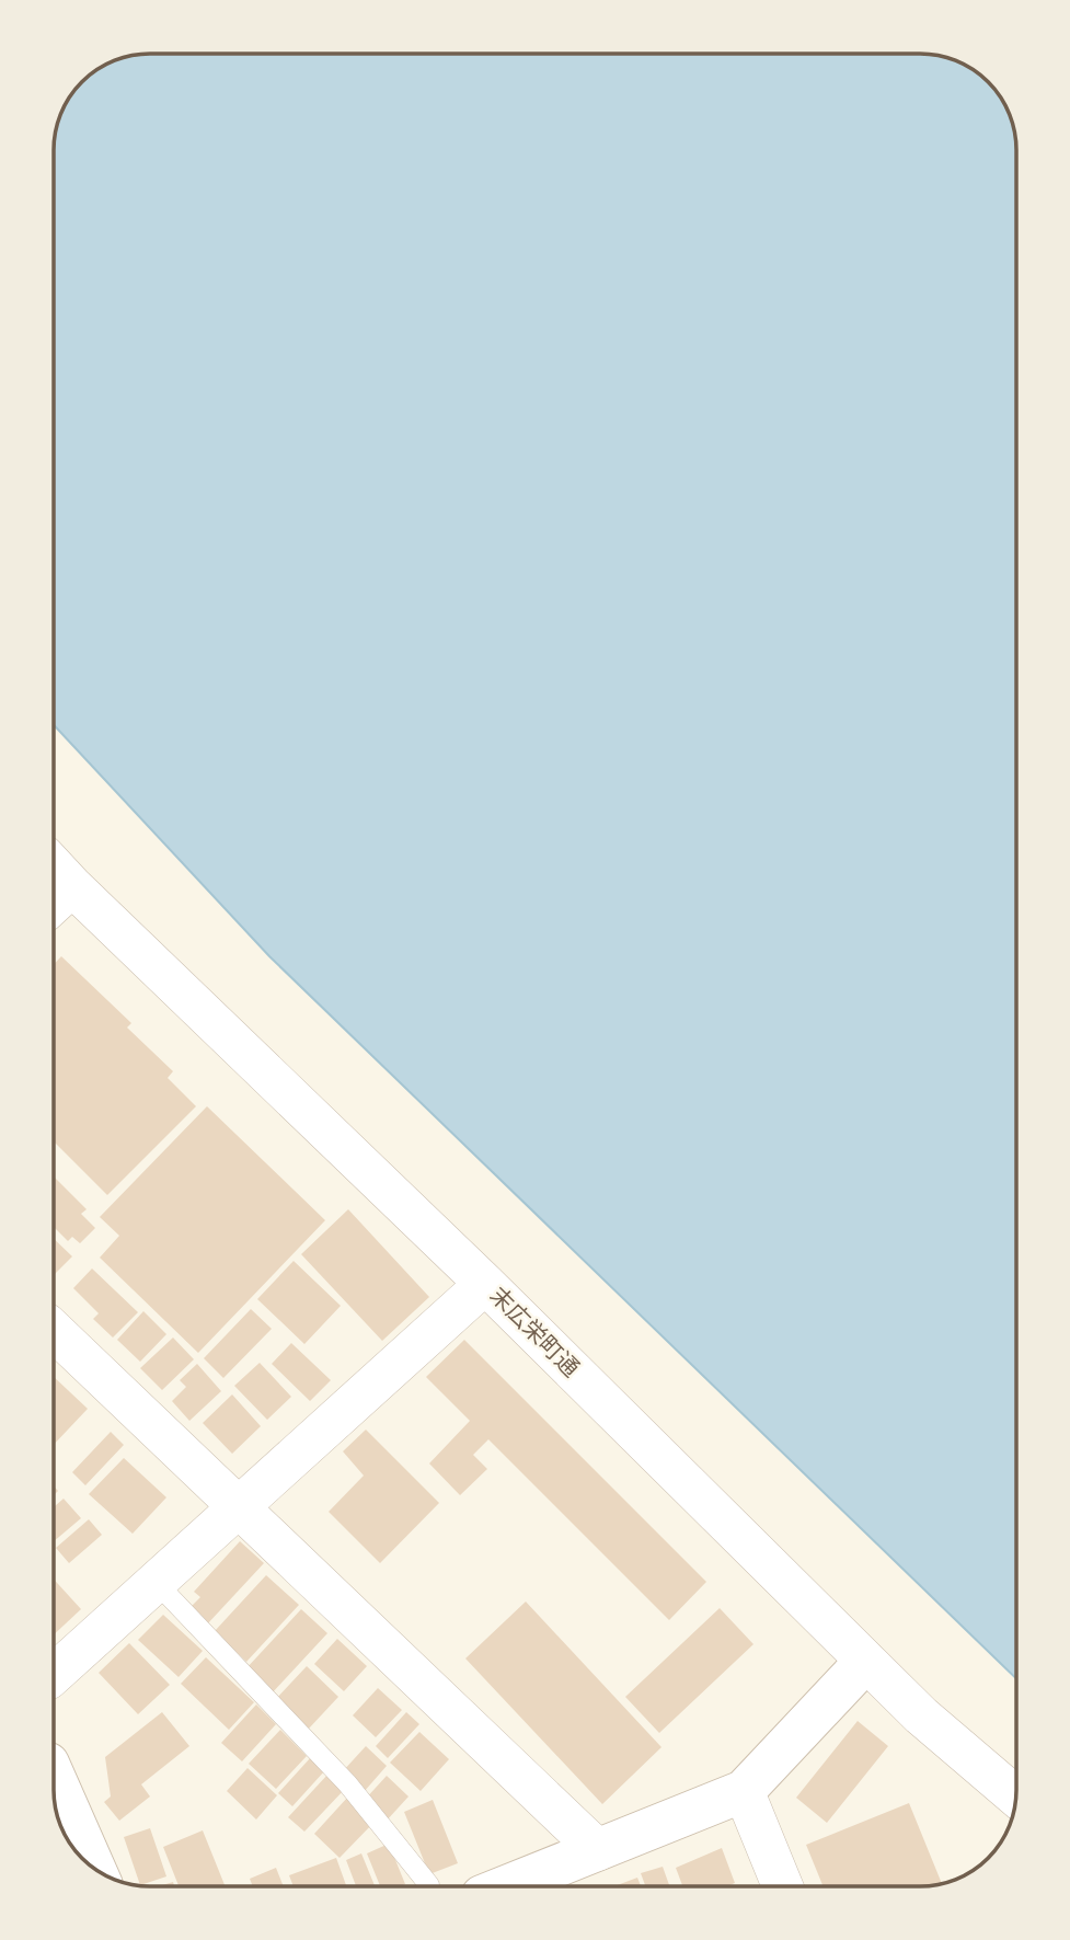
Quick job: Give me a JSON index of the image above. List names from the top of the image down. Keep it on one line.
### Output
{"streets":{"street":["末広栄町通"]}}
